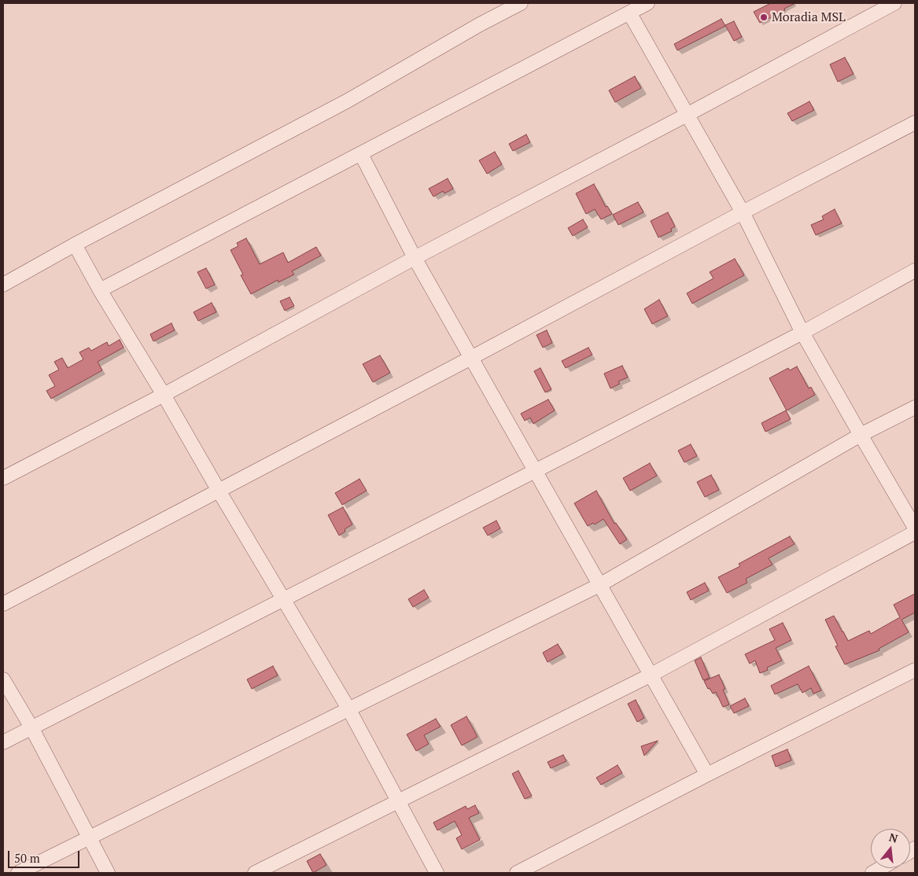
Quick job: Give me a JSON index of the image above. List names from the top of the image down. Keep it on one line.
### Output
{"places":["Moradia MSL"],"scale_bar":"50 m","north":"top"}
